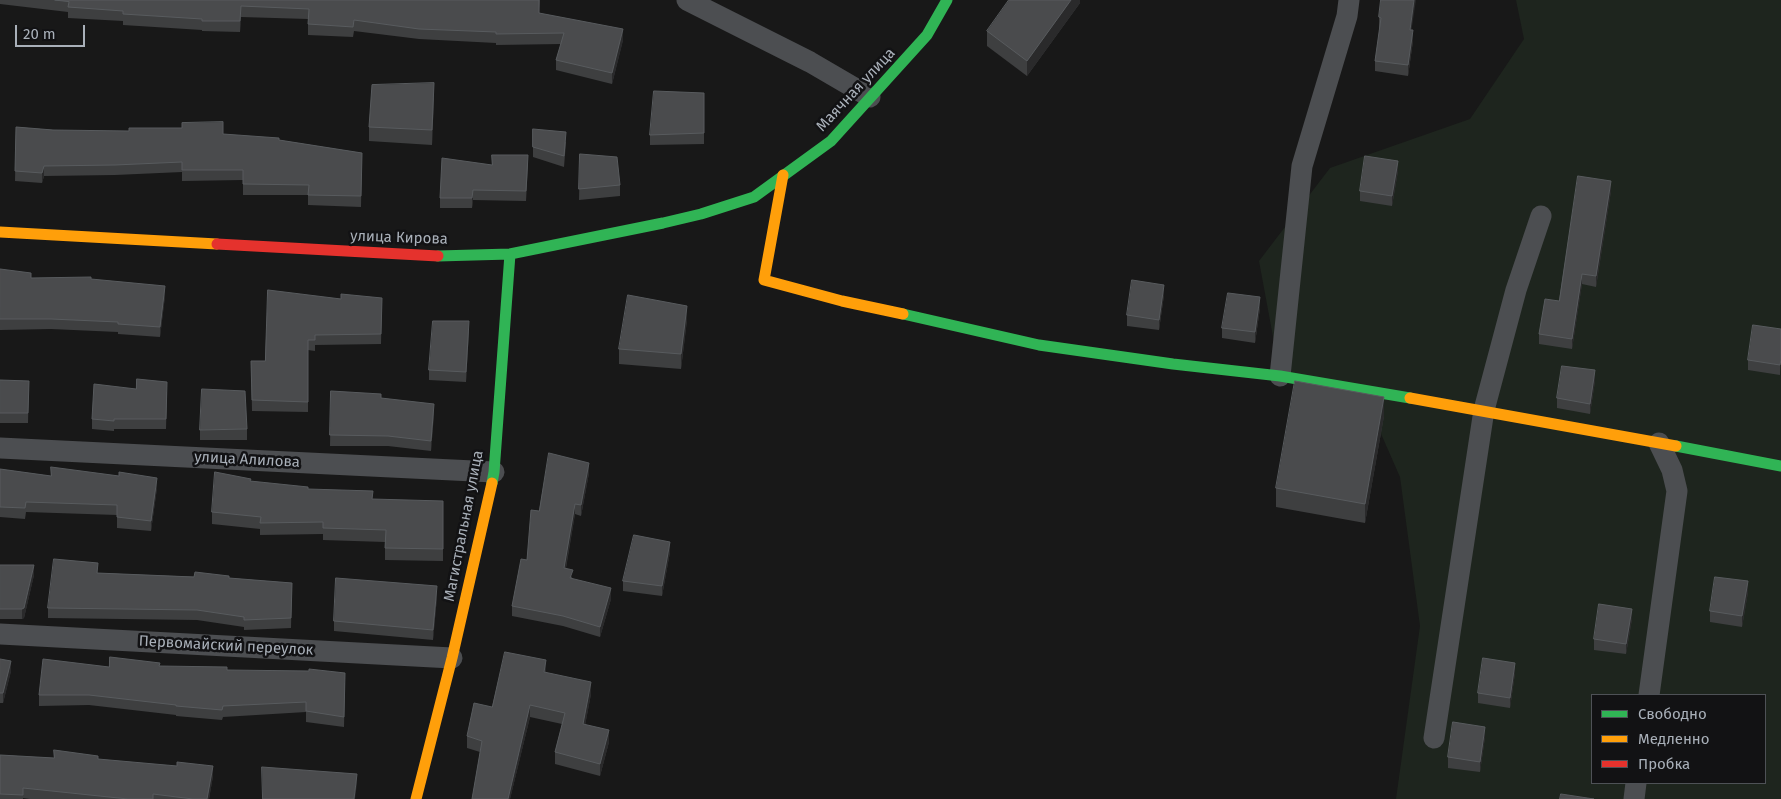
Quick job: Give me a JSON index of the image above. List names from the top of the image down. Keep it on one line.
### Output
{"streets":{"street":["Маячная улица","улица Кирова","улица Алилова","Магистральная улица","Первомайский переулок"]},"crossings":[["Маячная улица","улица Кирова"],["улица Кирова","Магистральная улица"],["улица Алилова","Магистральная улица"],["Магистральная улица","Первомайский переулок"]],"legend":["Свободно","Медленно","Пробка"],"scale_bar":"20 m"}
